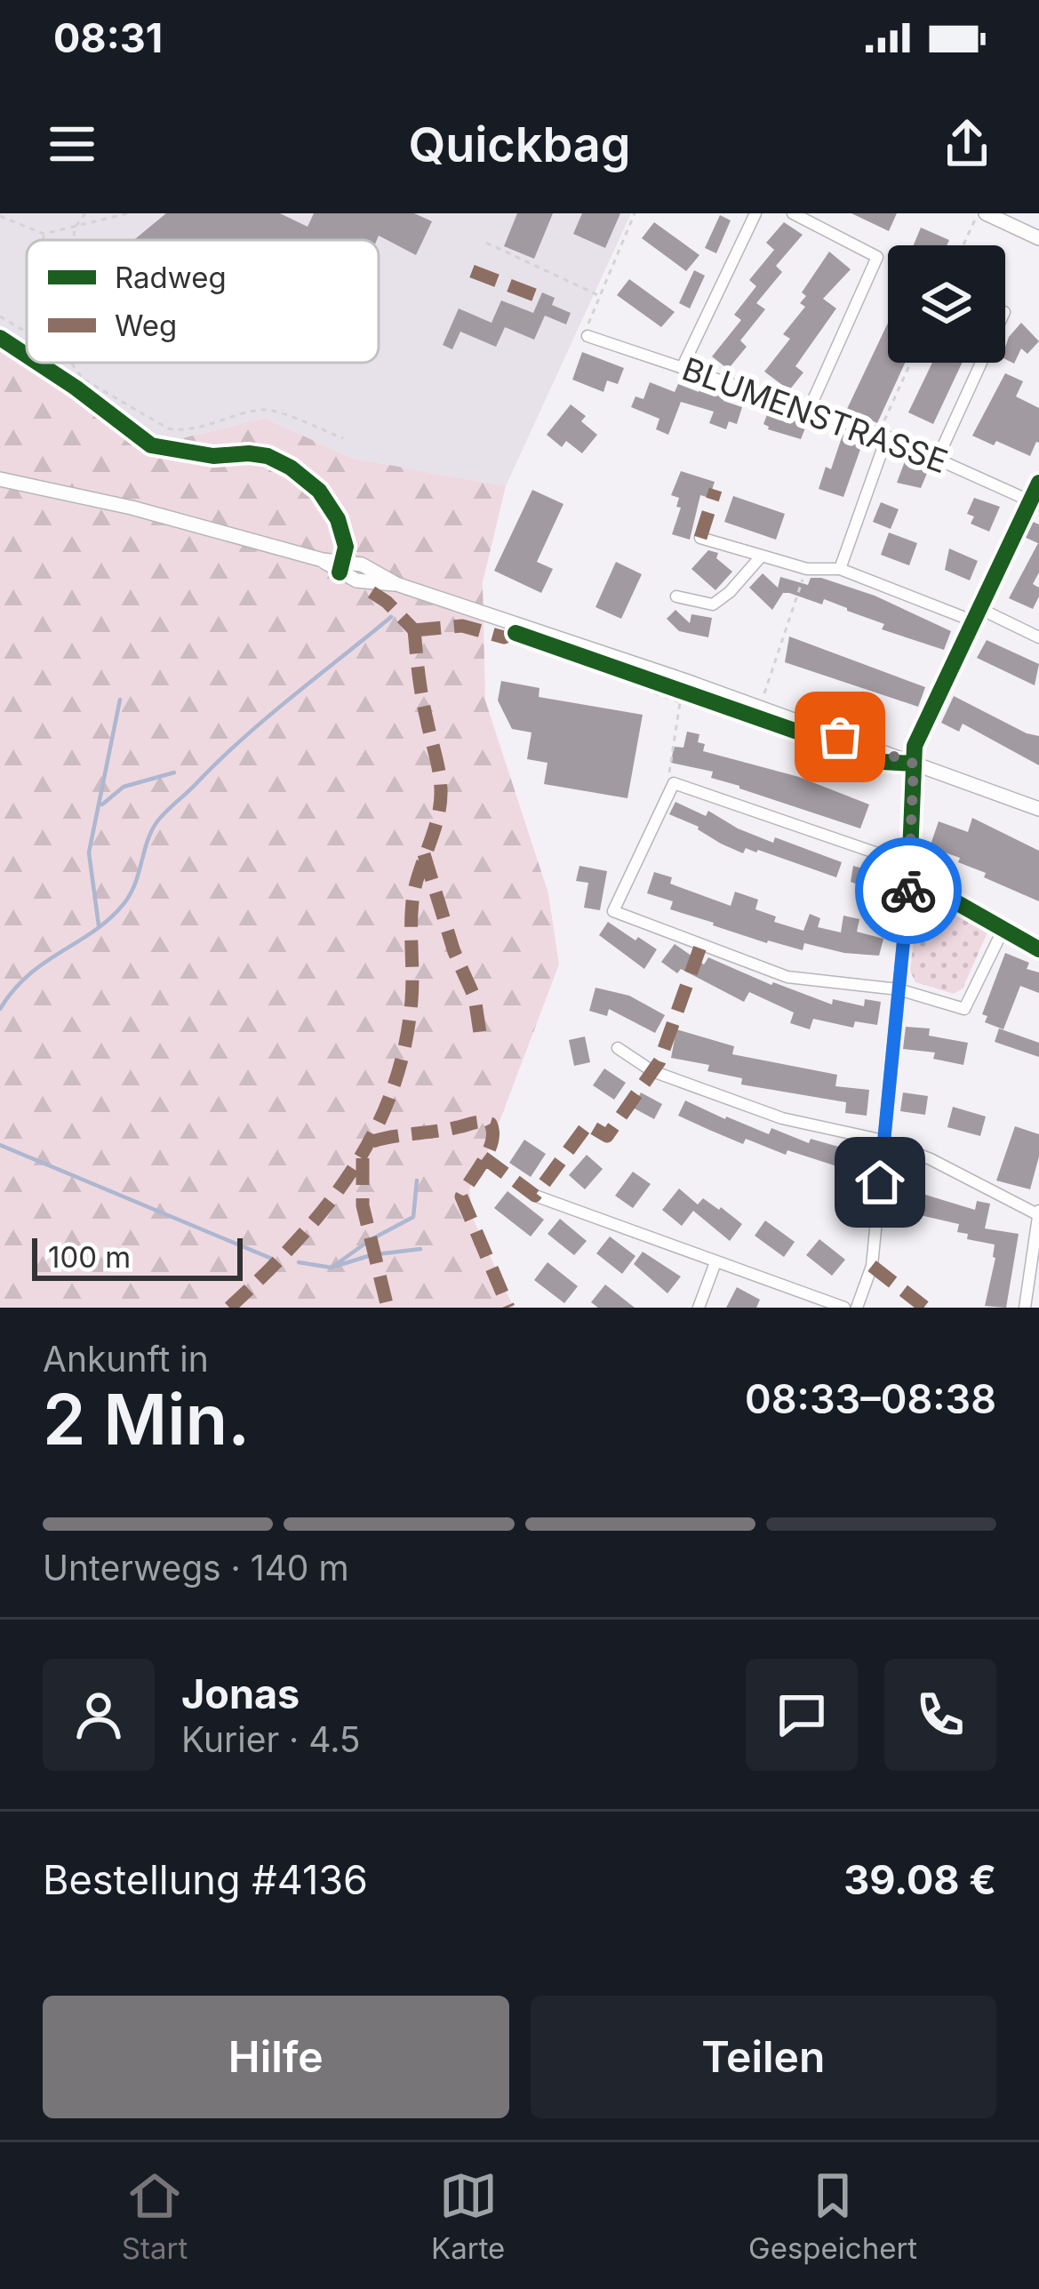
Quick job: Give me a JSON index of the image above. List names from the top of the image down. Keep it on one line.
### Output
{"streets":{"street":["BLUMENSTRASSE"]},"legend":["Radweg","Weg"],"scale_bar":"100 m","page":{"status":"08:31","header":"Quickbag","scale":"100 m","heading":["2 Min.","Ankunft in","08:33–08:38"],"panel":["Jonas","Kurier · 4.5","Bestellung #4136","39.08 €"],"bar":"Unterwegs · 140 m","buttons":["Hilfe","Teilen"],"tabs":["Start","Karte","Gespeichert"]}}
